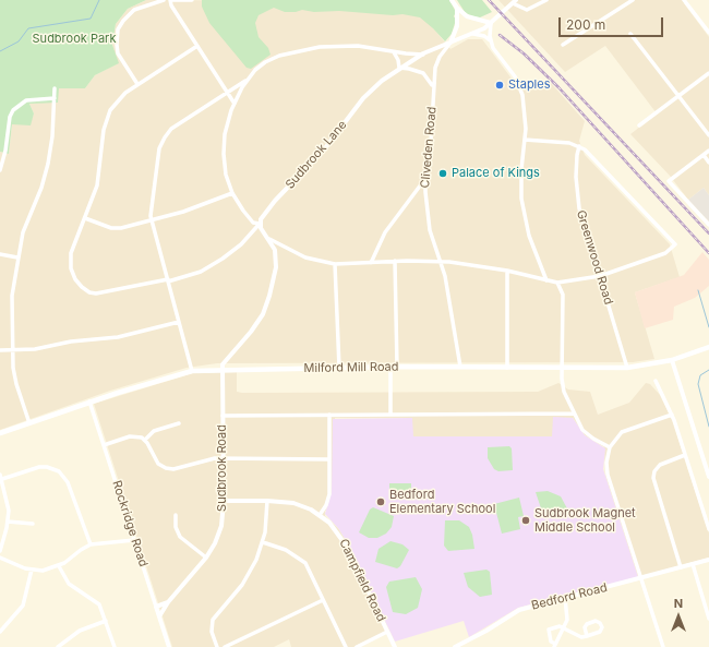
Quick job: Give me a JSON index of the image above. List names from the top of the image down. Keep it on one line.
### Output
{"streets":{"main road":["Milford Mill Road"],"street":["Cliveden Road","Sudbrook Lane","Greenwood Road","Sudbrook Road","Rockridge Road","Campfield Road","Bedford Road"]},"crossings":[["Cliveden Road","Sudbrook Lane"],["Cliveden Road","Milford Mill Road"],["Greenwood Road","Milford Mill Road"],["Milford Mill Road","Sudbrook Road"],["Milford Mill Road","Rockridge Road"],["Sudbrook Road","Rockridge Road"],["Sudbrook Road","Campfield Road"]],"parks":["Sudbrook Park"],"places":["Staples","Palace of Kings","Bedford Elementary School","Sudbrook Magnet Middle School"],"scale_bar":"200 m","north":"top"}
